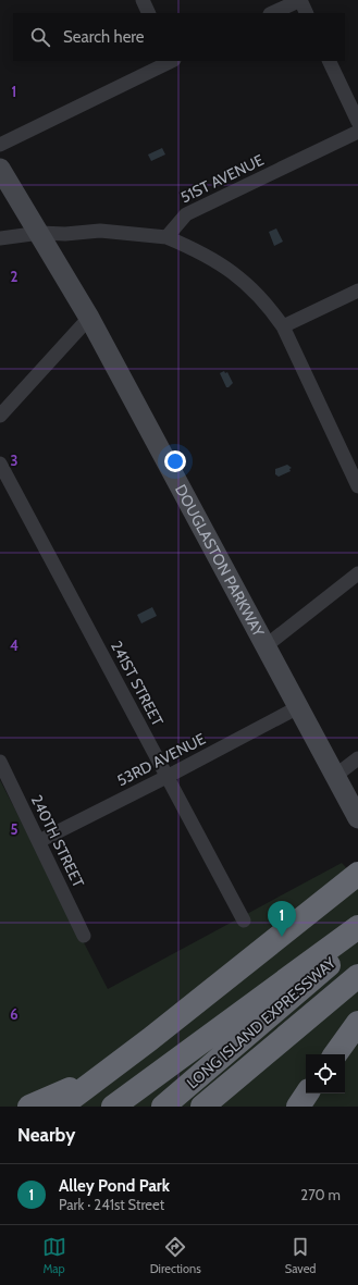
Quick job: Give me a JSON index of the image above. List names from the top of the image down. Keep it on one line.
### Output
{"streets":{"highway":["LONG ISLAND EXPRESSWAY"],"main road":["DOUGLASTON PARKWAY"],"street":["51ST AVENUE","241ST STREET","53RD AVENUE","240TH STREET"]},"crossings":[["DOUGLASTON PARKWAY","53RD AVENUE"],["241ST STREET","53RD AVENUE"],["53RD AVENUE","240TH STREET"]],"page":{"search":"Search here","pins":"1","heading":"Nearby","list":[{"mark":"1","name":"Alley Pond Park","note":"Park · 241st Street","value":"270 m"}],"nav":["Map","Directions","Saved"]},"grid":{"rows":["1","2","3","4","5","6"]}}
